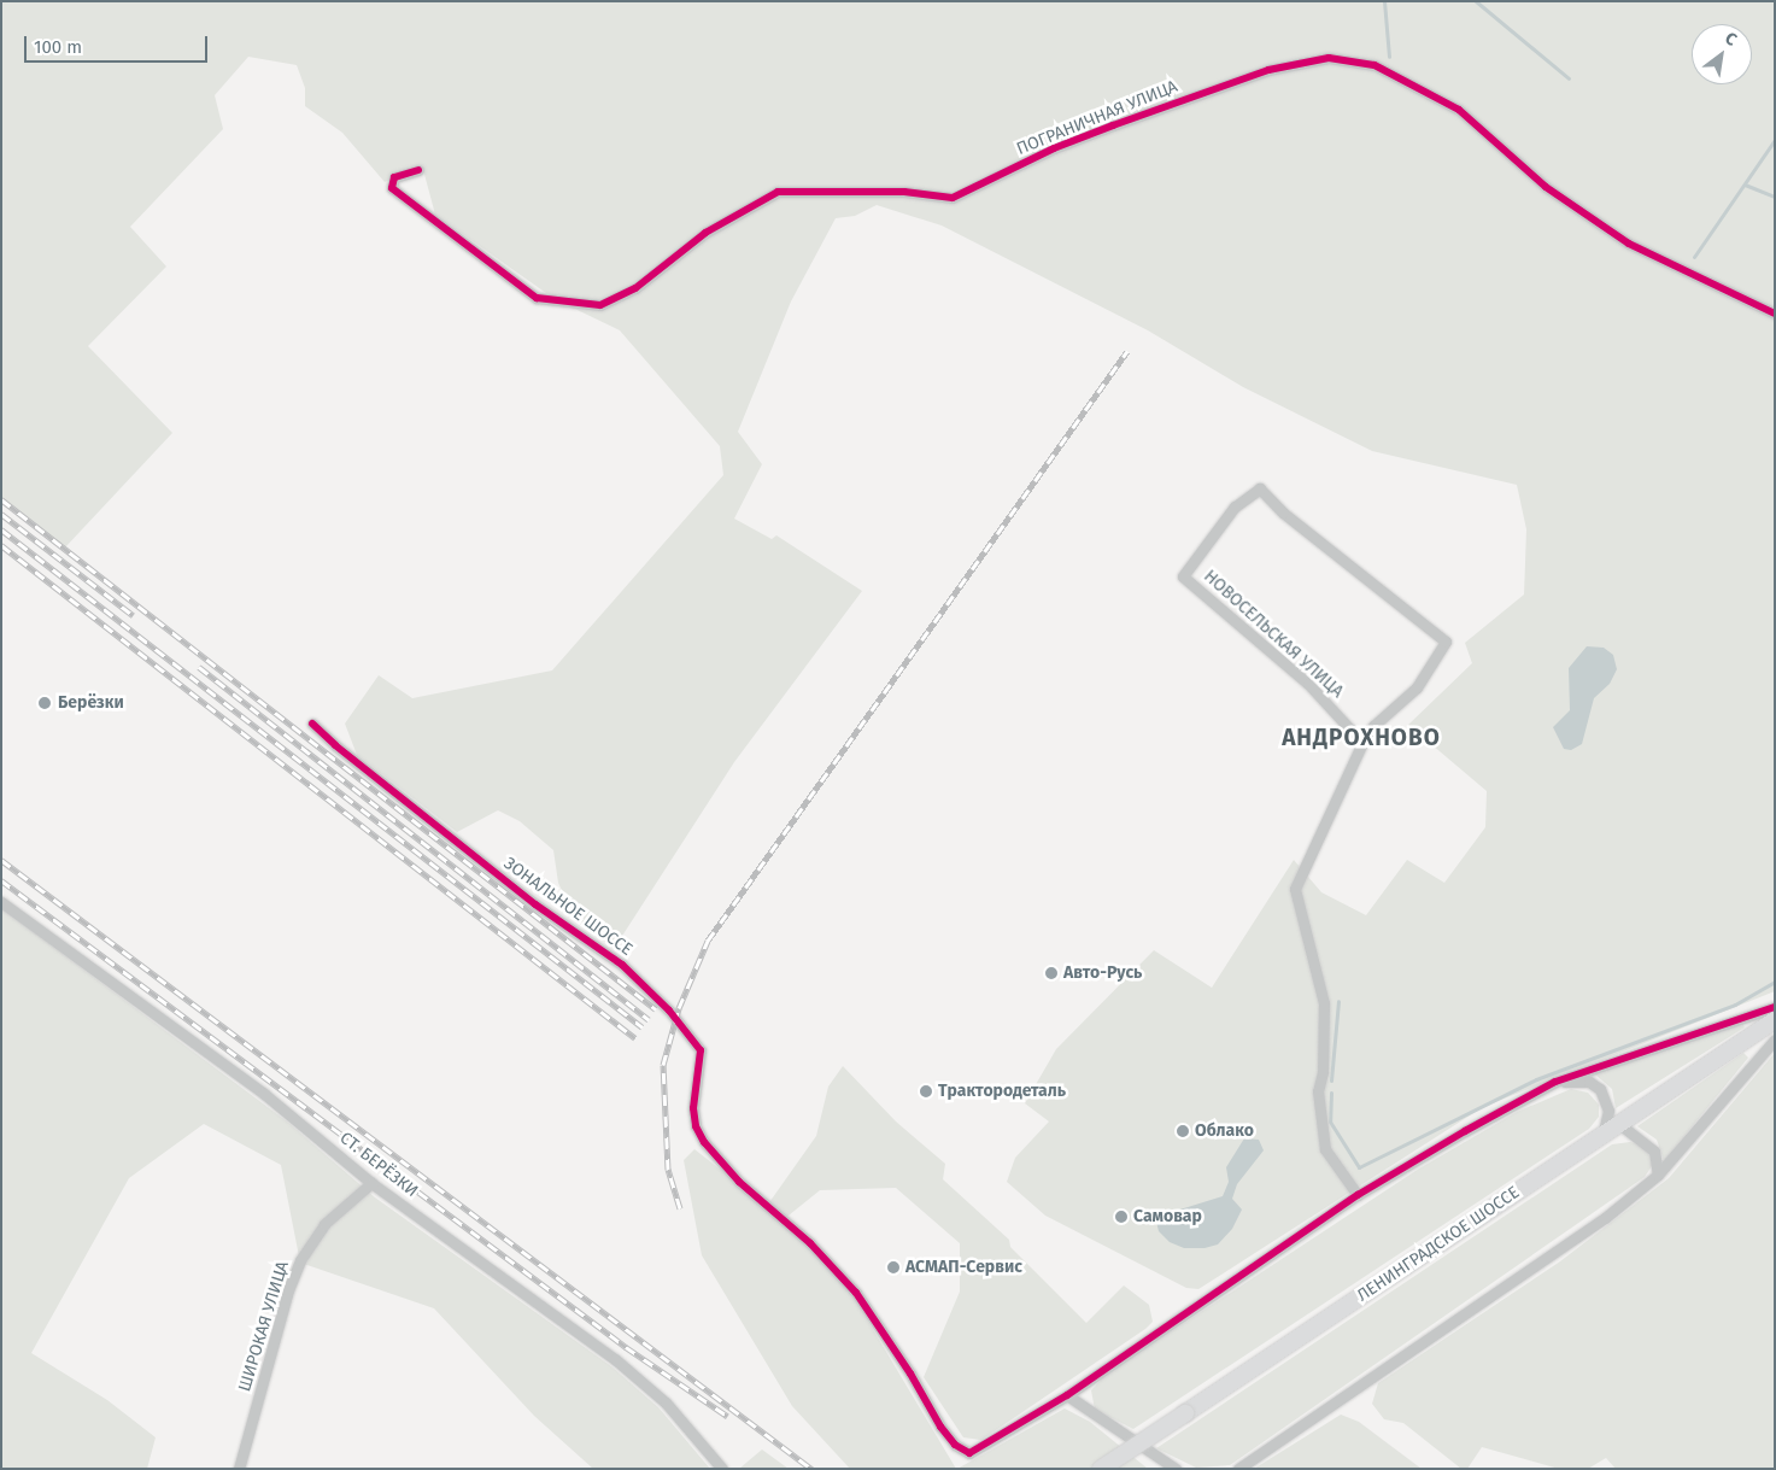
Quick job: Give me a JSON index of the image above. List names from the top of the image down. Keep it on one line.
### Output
{"streets":{"highway":["ЛЕНИНГРАДСКОЕ ШОССЕ"],"street":["ПОГРАНИЧНАЯ УЛИЦА","НОВОСЕЛЬСКАЯ УЛИЦА","ЗОНАЛЬНОЕ ШОССЕ","СТ. БЕРЁЗКИ","ШИРОКАЯ УЛИЦА"]},"crossings":[["СТ. БЕРЁЗКИ","ШИРОКАЯ УЛИЦА"]],"districts":["АНДРОХНОВО"],"places":["Берёзки","Авто-Русь","Трактородеталь","Облако","Самовар","АСМАП-Сервис"],"scale_bar":"100 m","north":"top right"}
